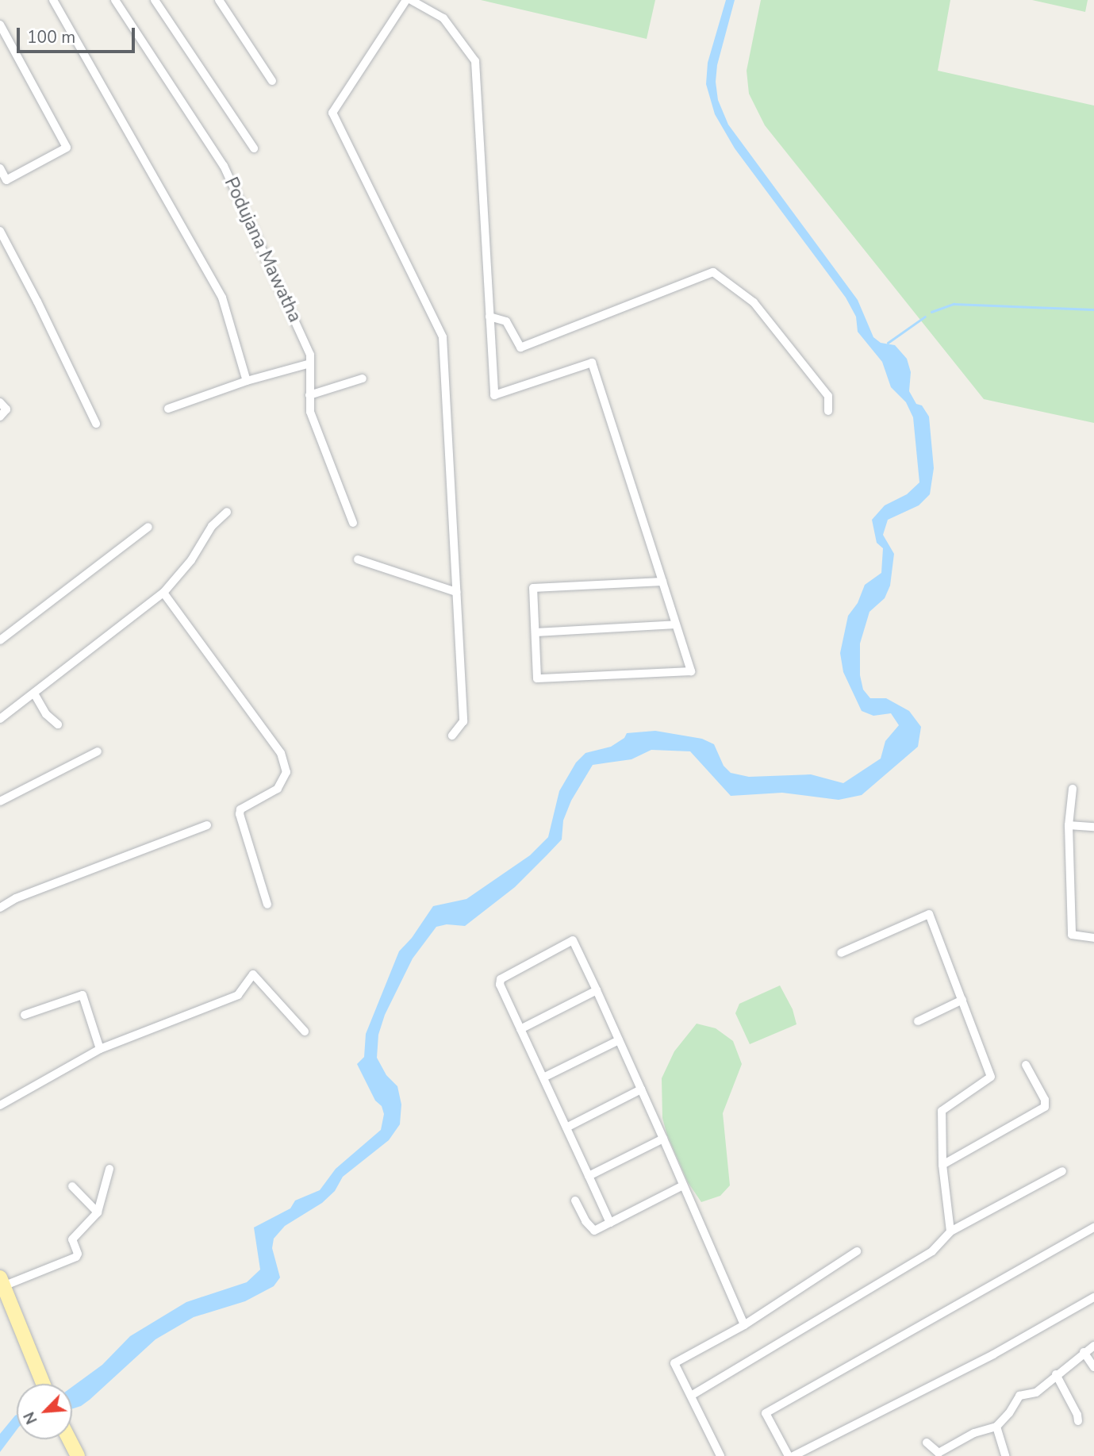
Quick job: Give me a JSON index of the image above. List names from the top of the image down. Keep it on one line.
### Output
{"streets":{"street":["Podujana Mawatha"]},"scale_bar":"100 m","north":"bottom left"}
